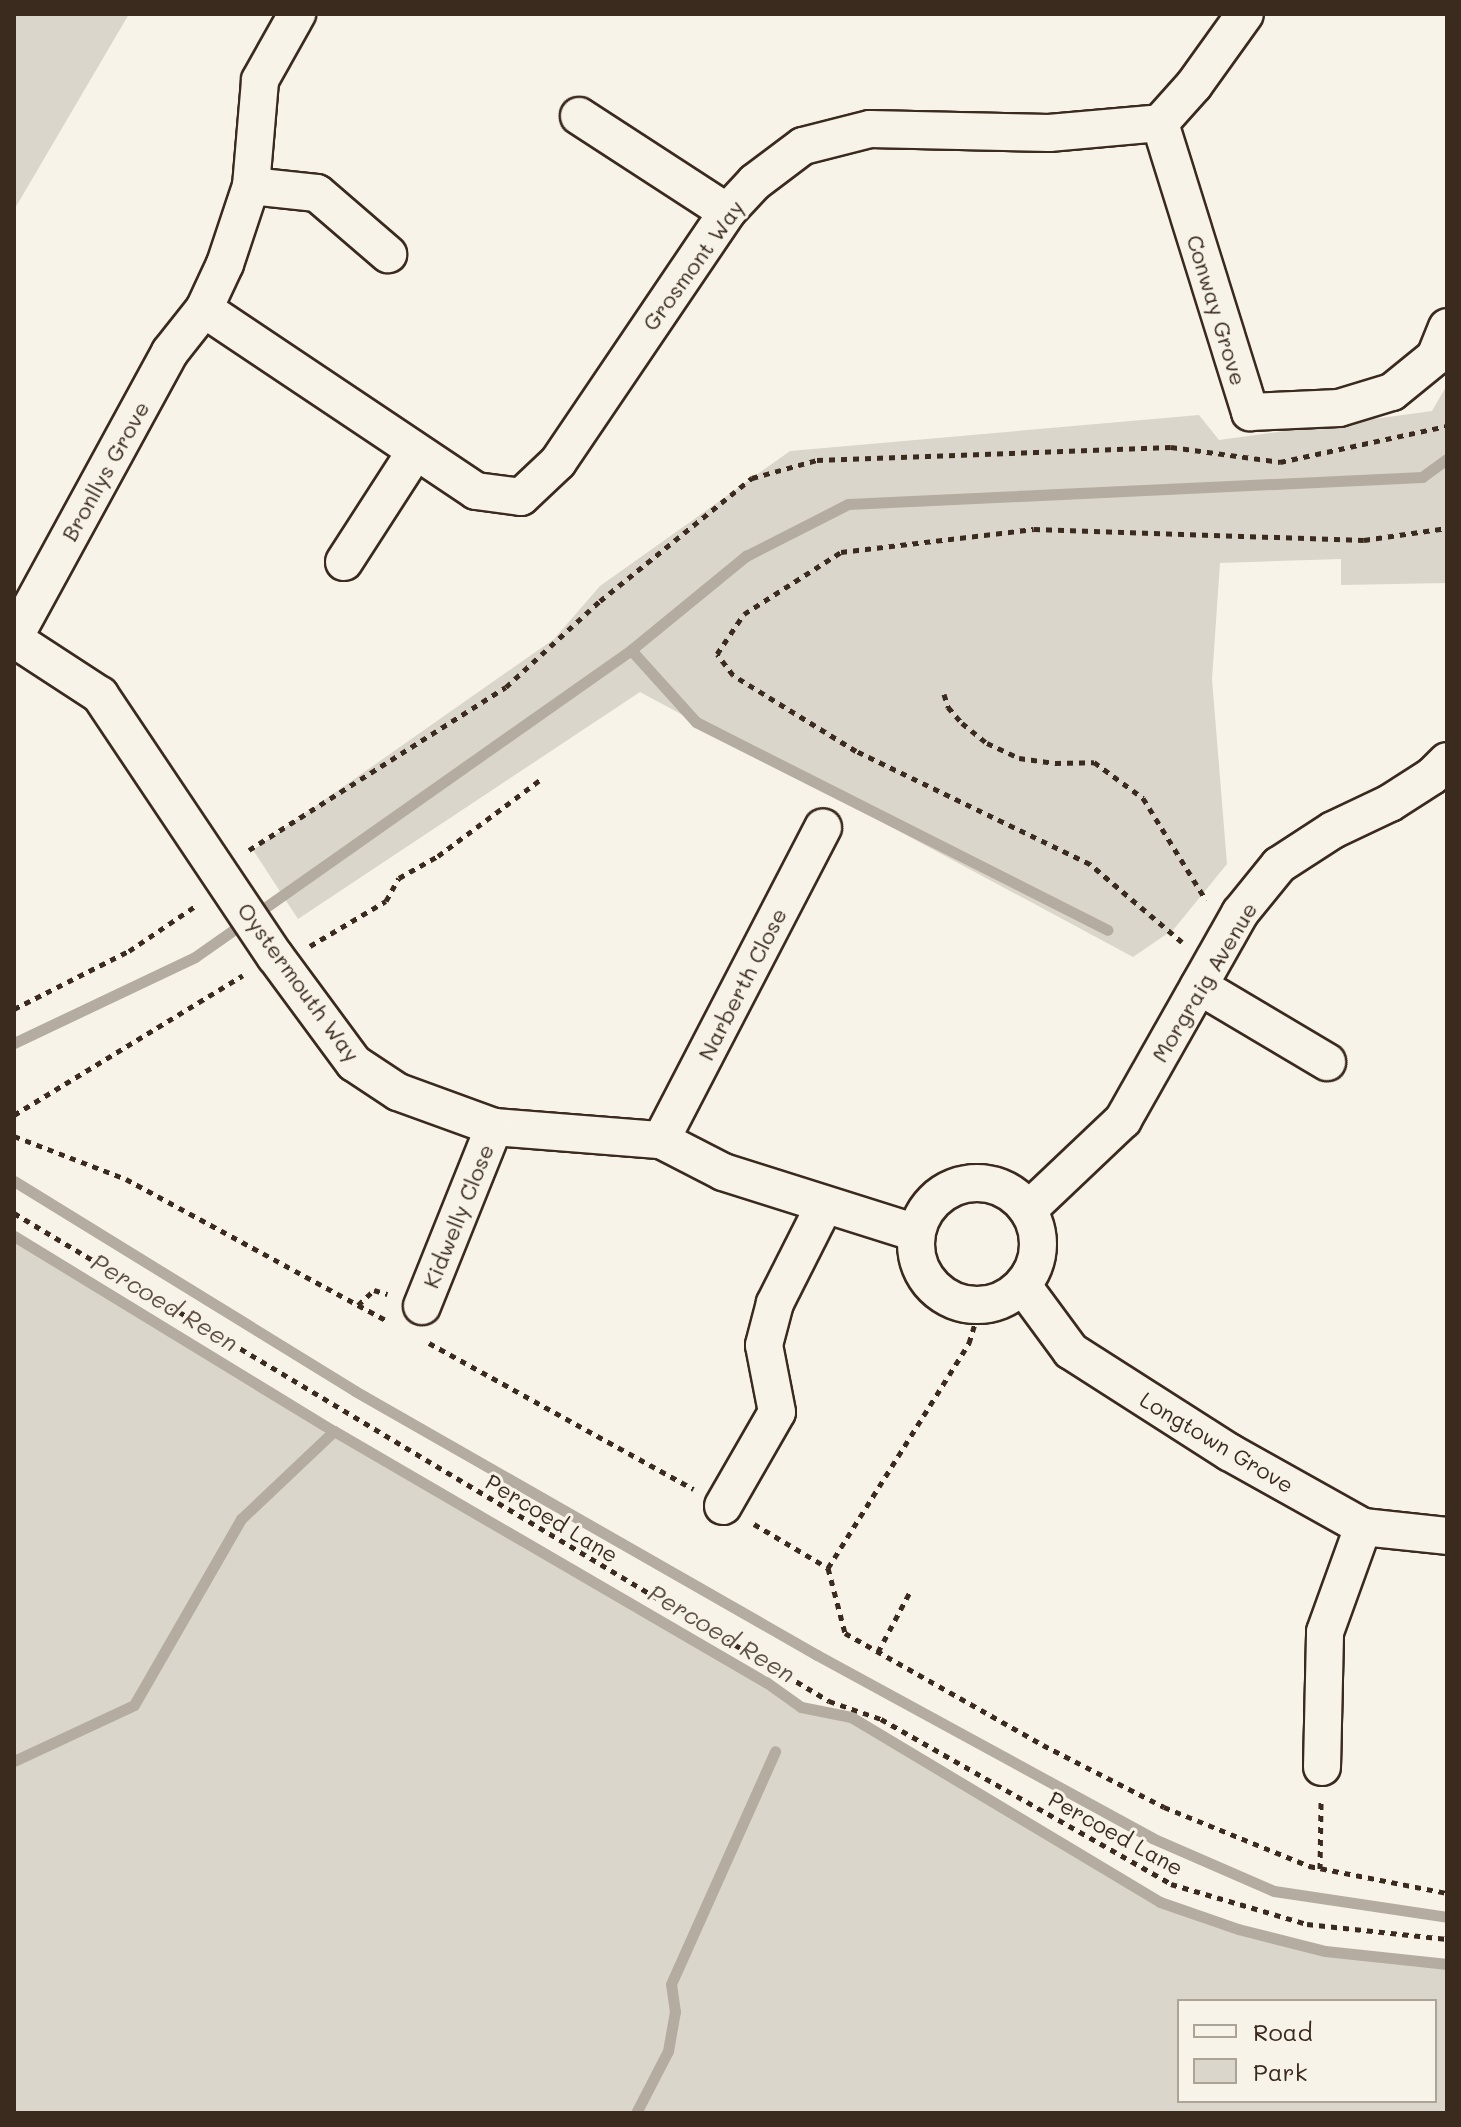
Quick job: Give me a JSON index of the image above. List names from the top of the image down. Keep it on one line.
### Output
{"streets":{"street":["Grosmont Way","Conway Grove","Bronllys Grove","Oystermouth Way","Morgraig Avenue","Narberth Close","Kidwelly Close","Longtown Grove"],"path":["Percoed Lane"]},"crossings":[["Grosmont Way","Conway Grove"],["Grosmont Way","Bronllys Grove"],["Bronllys Grove","Oystermouth Way"],["Oystermouth Way","Morgraig Avenue"],["Oystermouth Way","Narberth Close"],["Oystermouth Way","Kidwelly Close"],["Oystermouth Way","Longtown Grove"],["Morgraig Avenue","Longtown Grove"]],"water":["Percoed Reen"],"legend":["Road","Park"]}
